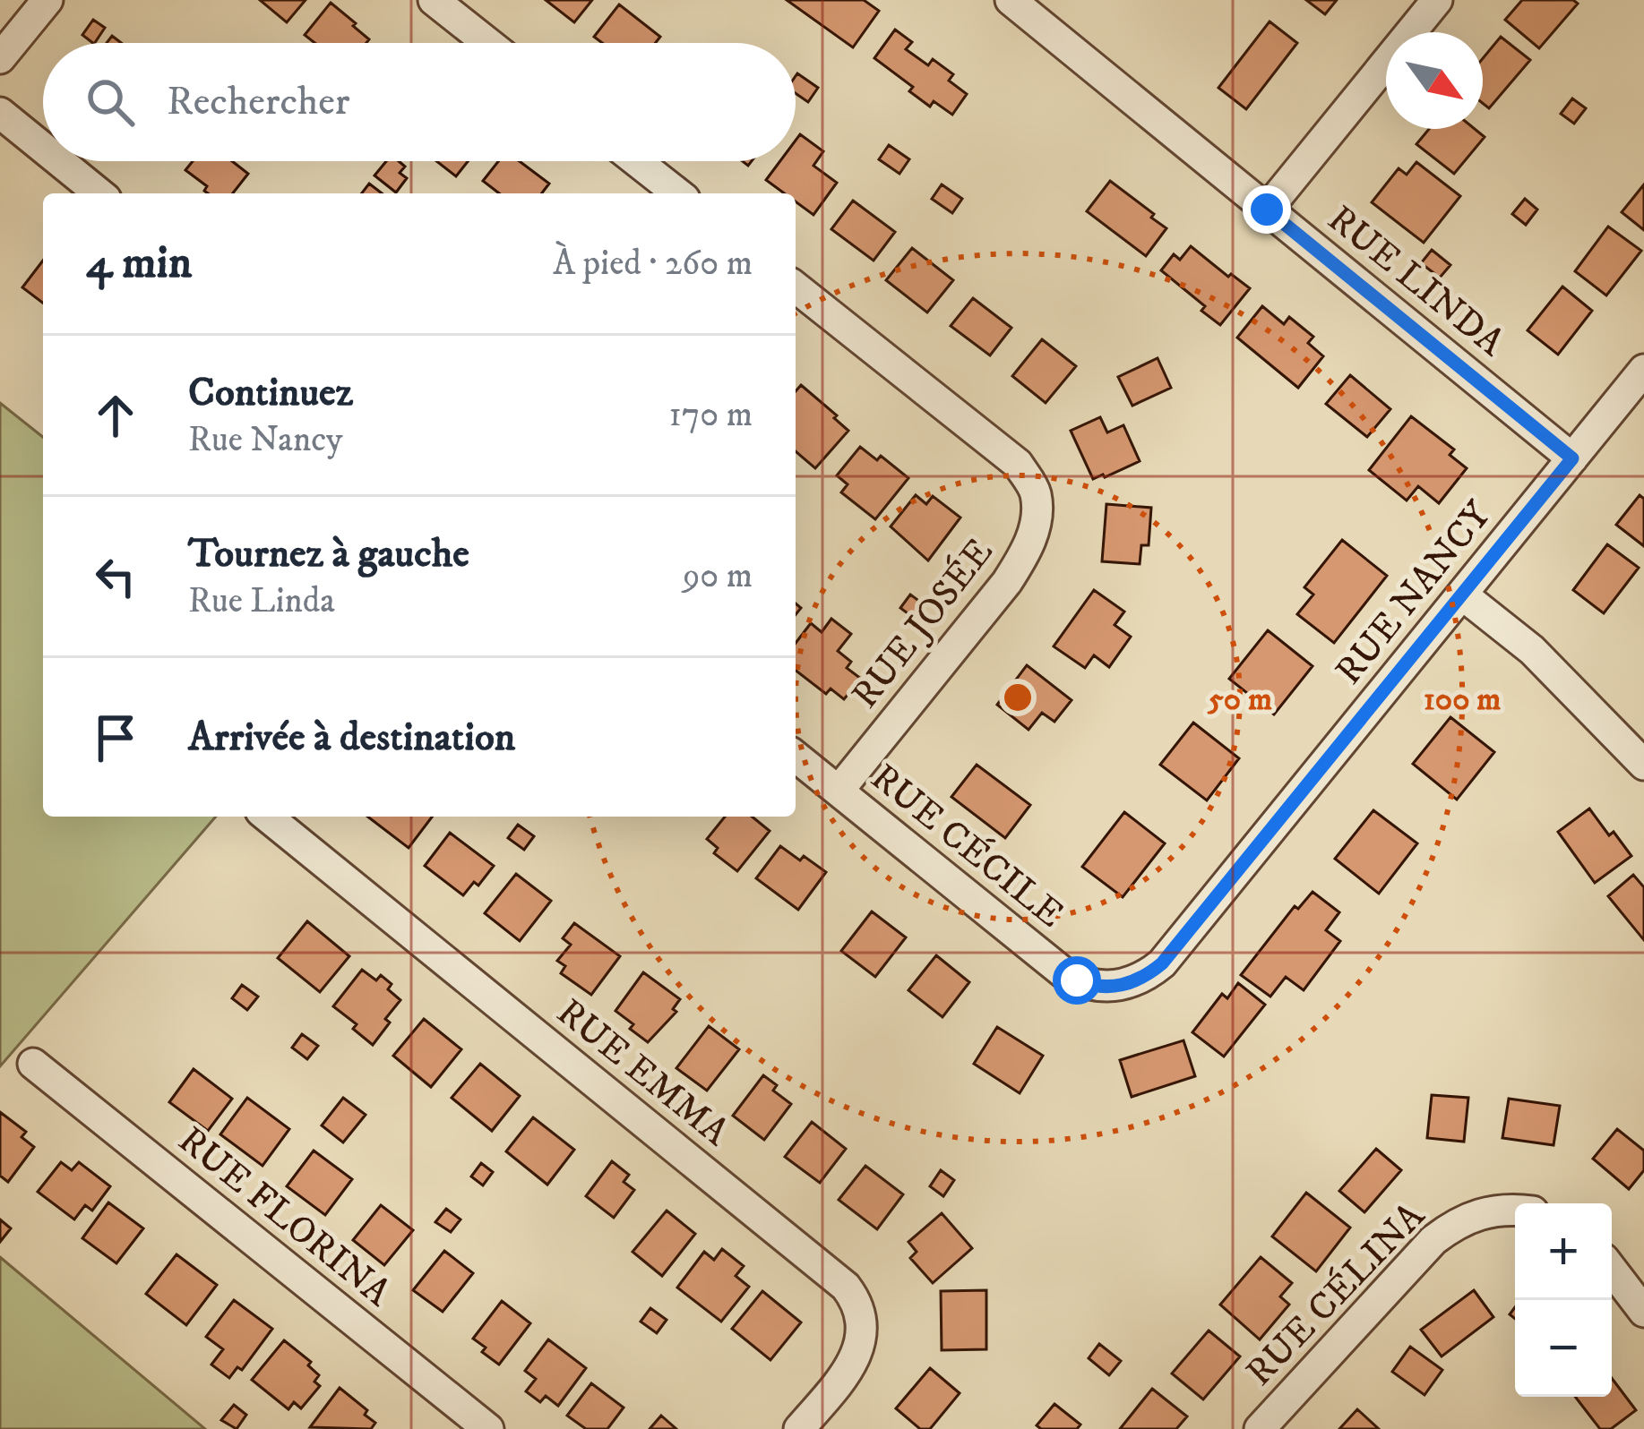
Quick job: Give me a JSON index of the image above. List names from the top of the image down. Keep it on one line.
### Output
{"streets":{"street":["RUE LINDA","RUE NANCY","RUE JOSÉE","RUE CÉCILE","RUE EMMA","RUE FLORINA","RUE CÉLINA"]},"crossings":[["RUE LINDA","RUE NANCY"],["RUE NANCY","RUE CÉCILE"],["RUE JOSÉE","RUE CÉCILE"]],"north":"bottom right","page":{"search":"Rechercher","heading":["4 min","À pied · 260 m"],"list":[["Continuez","Rue Nancy","170 m"],["Tournez à gauche","Rue Linda","90 m"],"Arrivée à destination"],"map_buttons":["+","−"]},"rings":["50 m","100 m"]}
